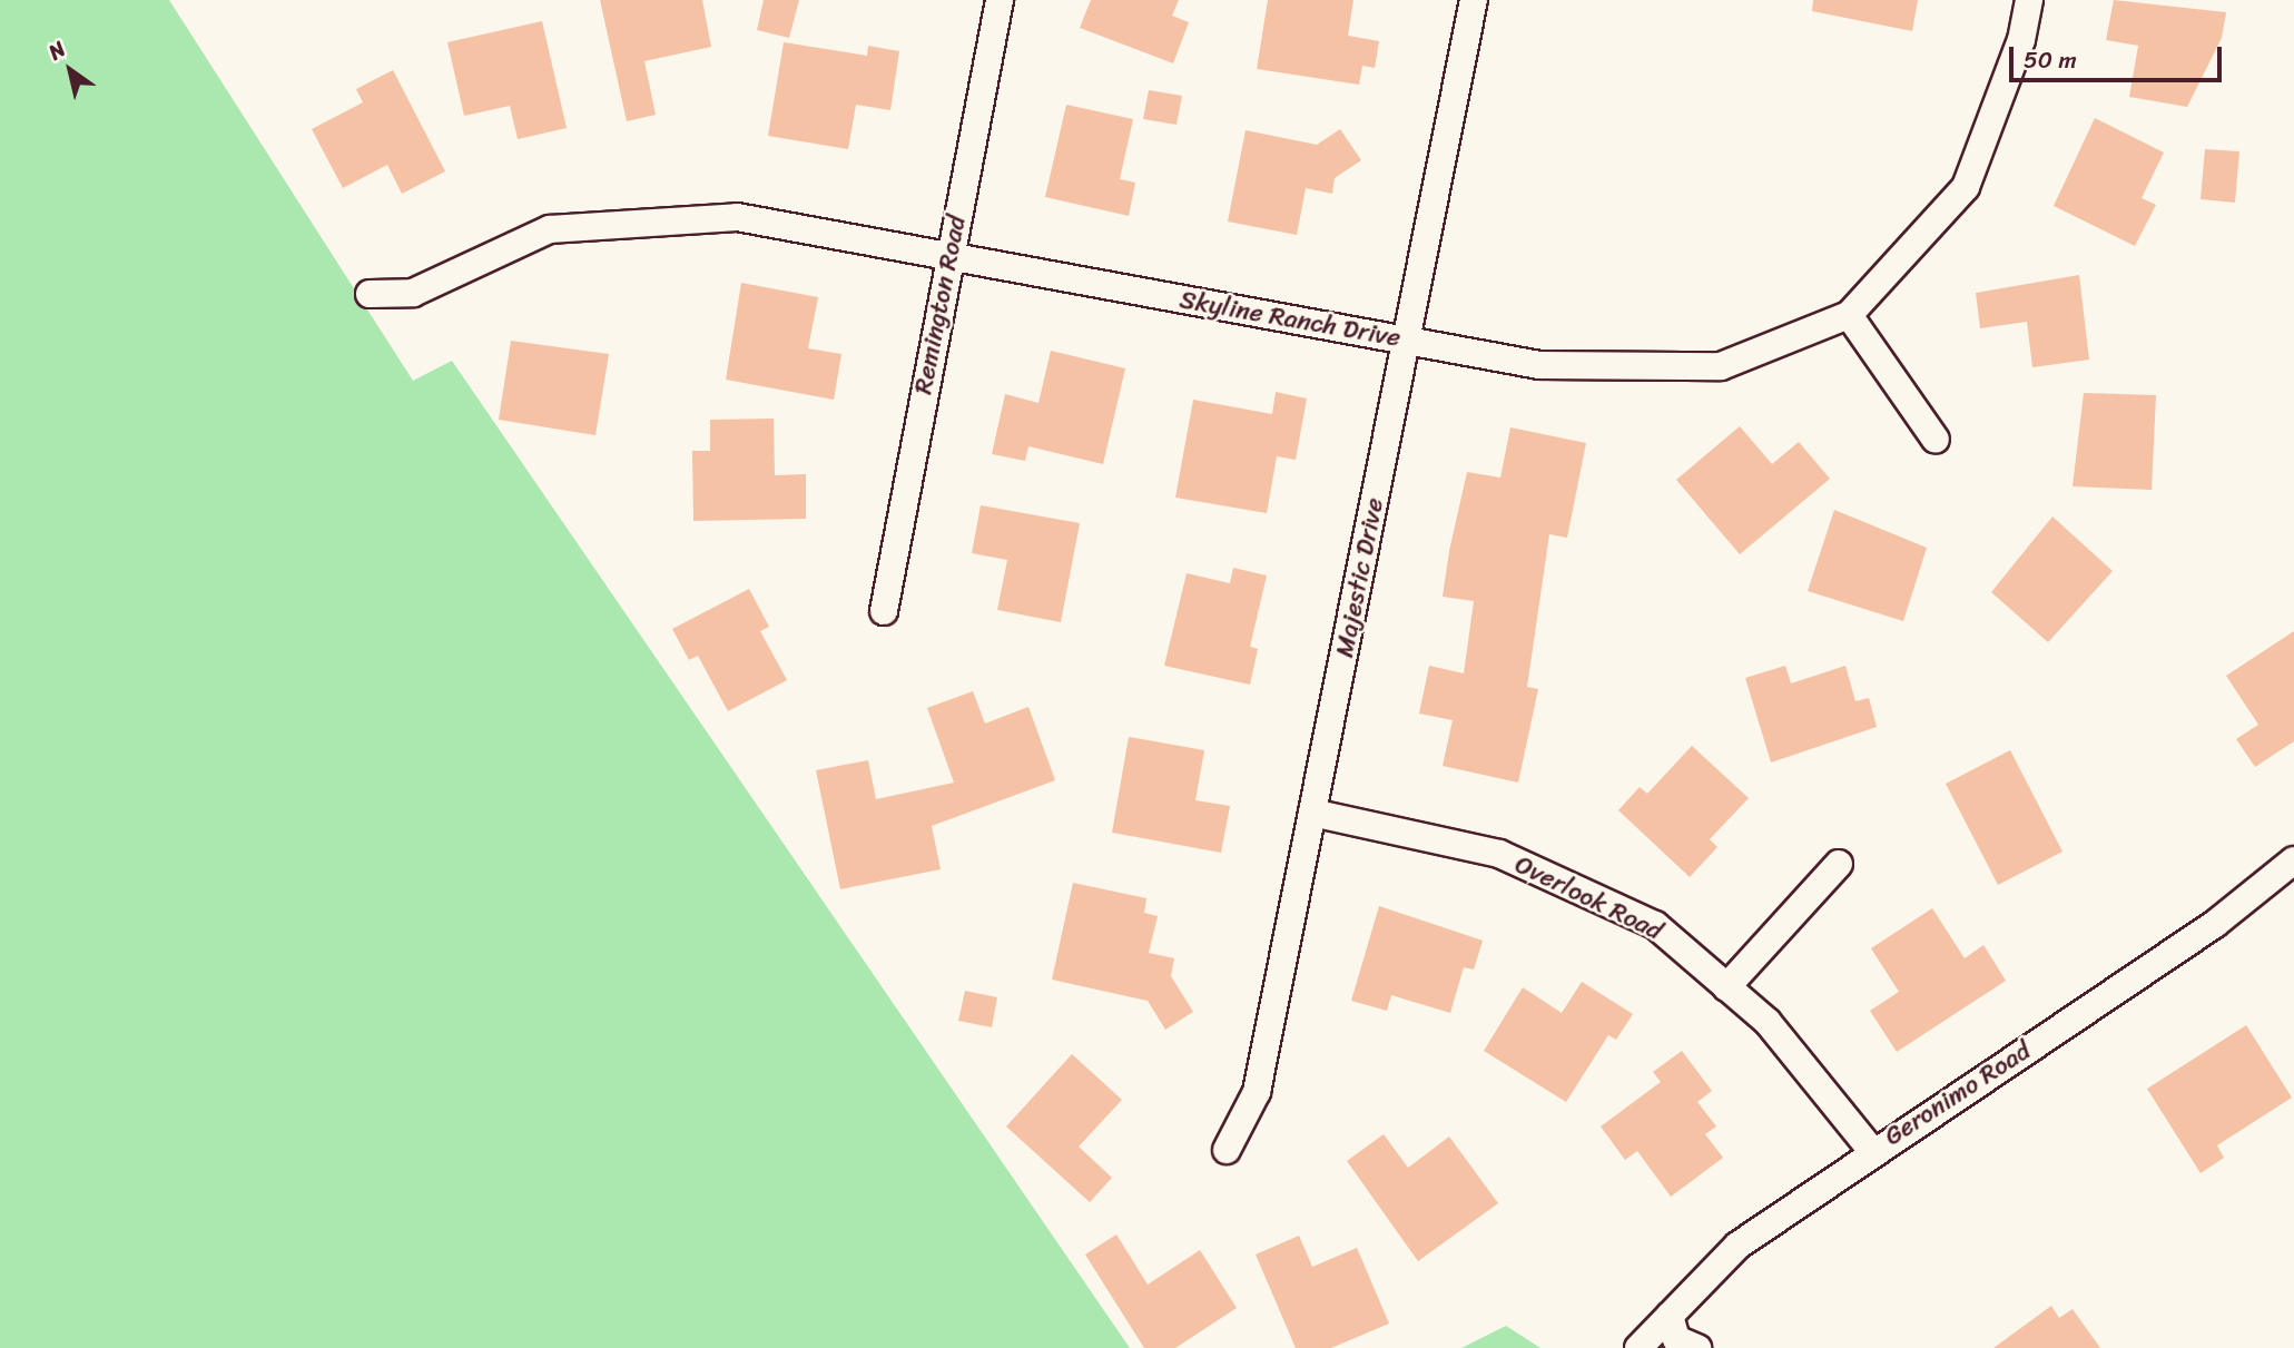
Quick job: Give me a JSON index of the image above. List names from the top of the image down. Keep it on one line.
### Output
{"streets":{"street":["Remington Road","Skyline Ranch Drive","Majestic Drive","Overlook Road","Geronimo Road"]},"crossings":[["Remington Road","Skyline Ranch Drive"],["Skyline Ranch Drive","Majestic Drive"],["Majestic Drive","Overlook Road"],["Overlook Road","Geronimo Road"]],"scale_bar":"50 m","north":"top left"}
